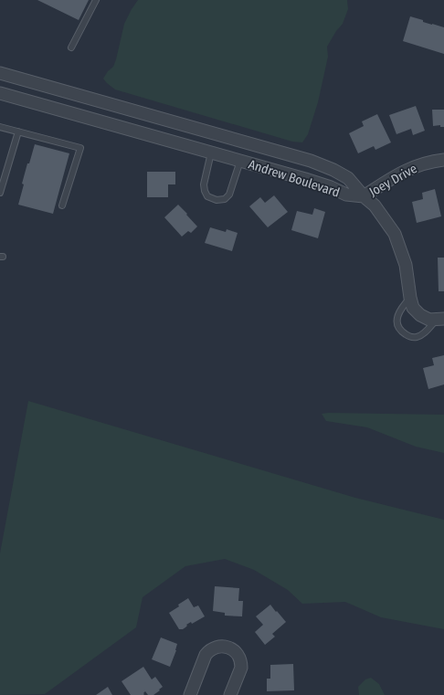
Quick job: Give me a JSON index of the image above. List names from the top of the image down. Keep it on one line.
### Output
{"streets":{"street":["Andrew Boulevard","Joey Drive"]},"crossings":[["Andrew Boulevard","Joey Drive"]]}
